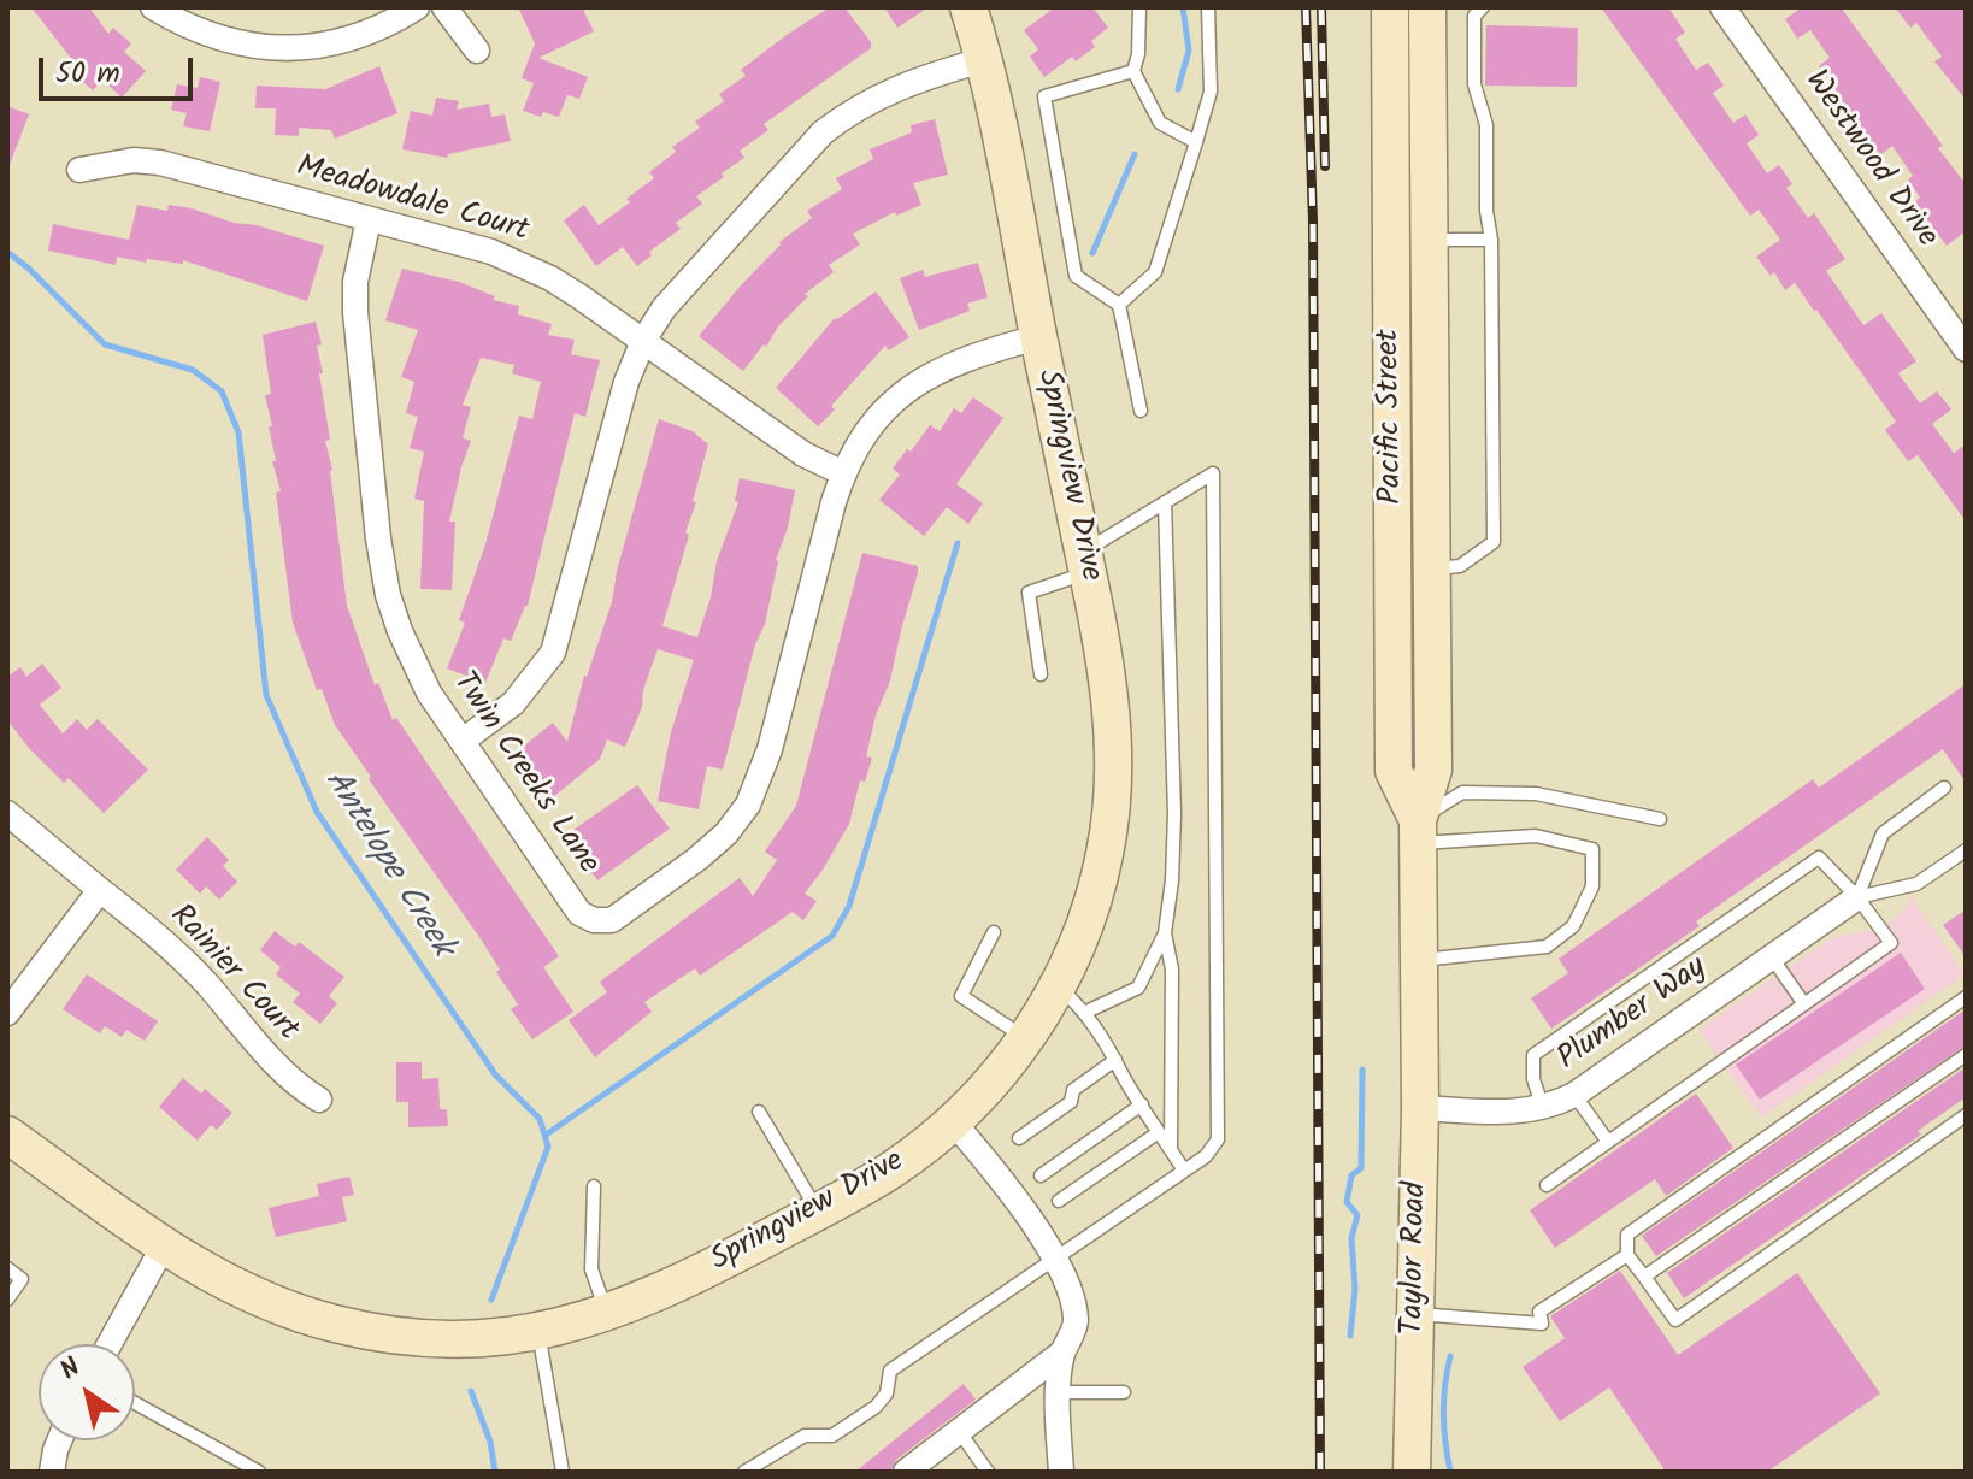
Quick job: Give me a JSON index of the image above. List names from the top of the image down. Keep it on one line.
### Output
{"streets":{"main road":["Pacific Street","Springview Drive","Taylor Road"],"street":["Westwood Drive","Meadowdale Court","Twin Creeks Lane","Rainier Court","Plumber Way"]},"crossings":[["Meadowdale Court","Twin Creeks Lane"],["Pacific Street","Taylor Road"],["Springview Drive","Twin Creeks Lane"],["Plumber Way","Taylor Road"]],"water":["Antelope Creek"],"scale_bar":"50 m","north":"top left"}
